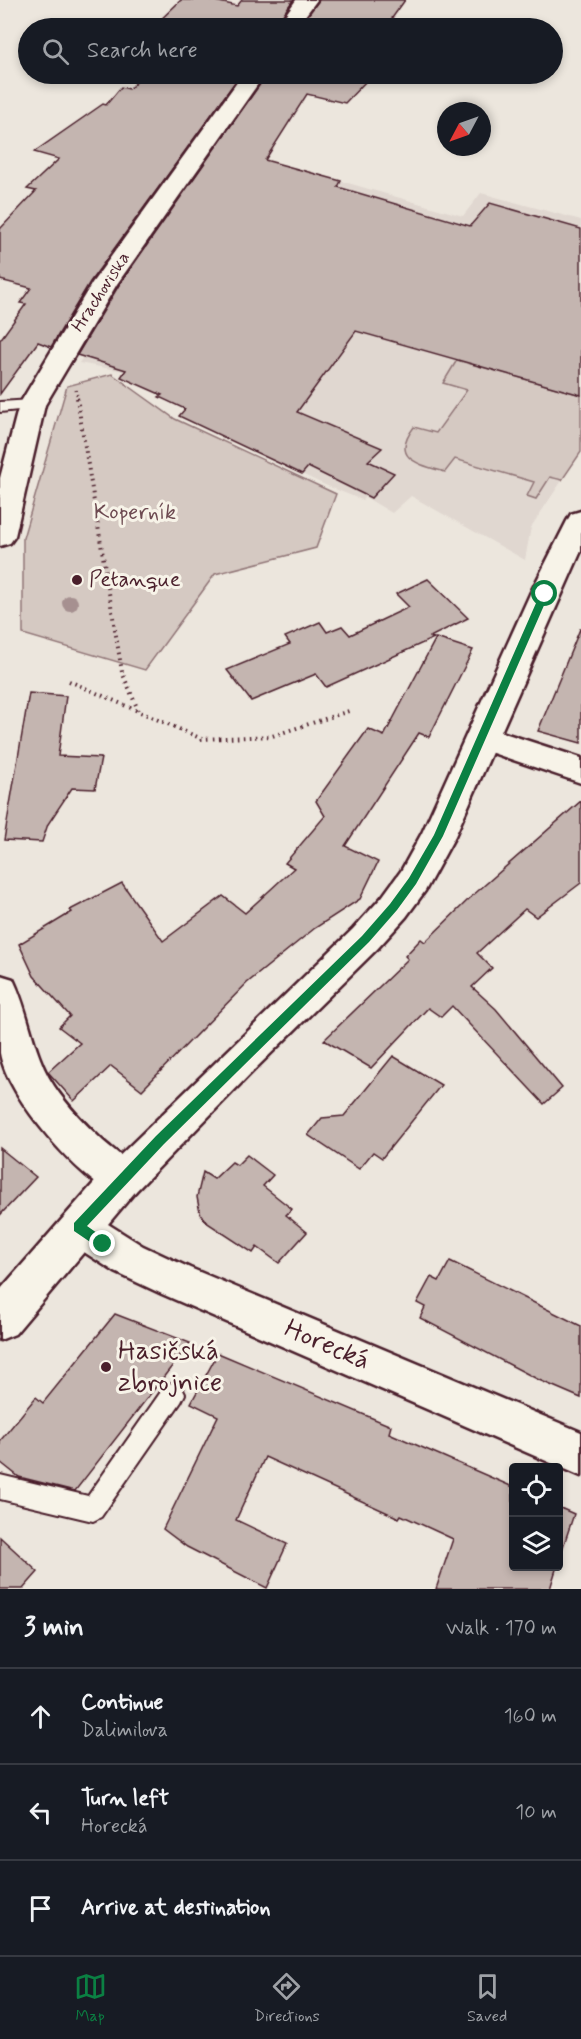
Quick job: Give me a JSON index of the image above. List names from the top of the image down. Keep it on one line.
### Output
{"streets":{"street":["Hrachoviska","Horecká"]},"parks":["Koperník"],"places":["Petanque","Hasičská zbrojnice"],"north":"bottom left","page":{"search":"Search here","heading":["3 min","Walk · 170 m"],"list":[["Continue","Dalimilova","160 m"],["Turn left","Horecká","10 m"],"Arrive at destination"],"nav":["Map","Directions","Saved"]}}
